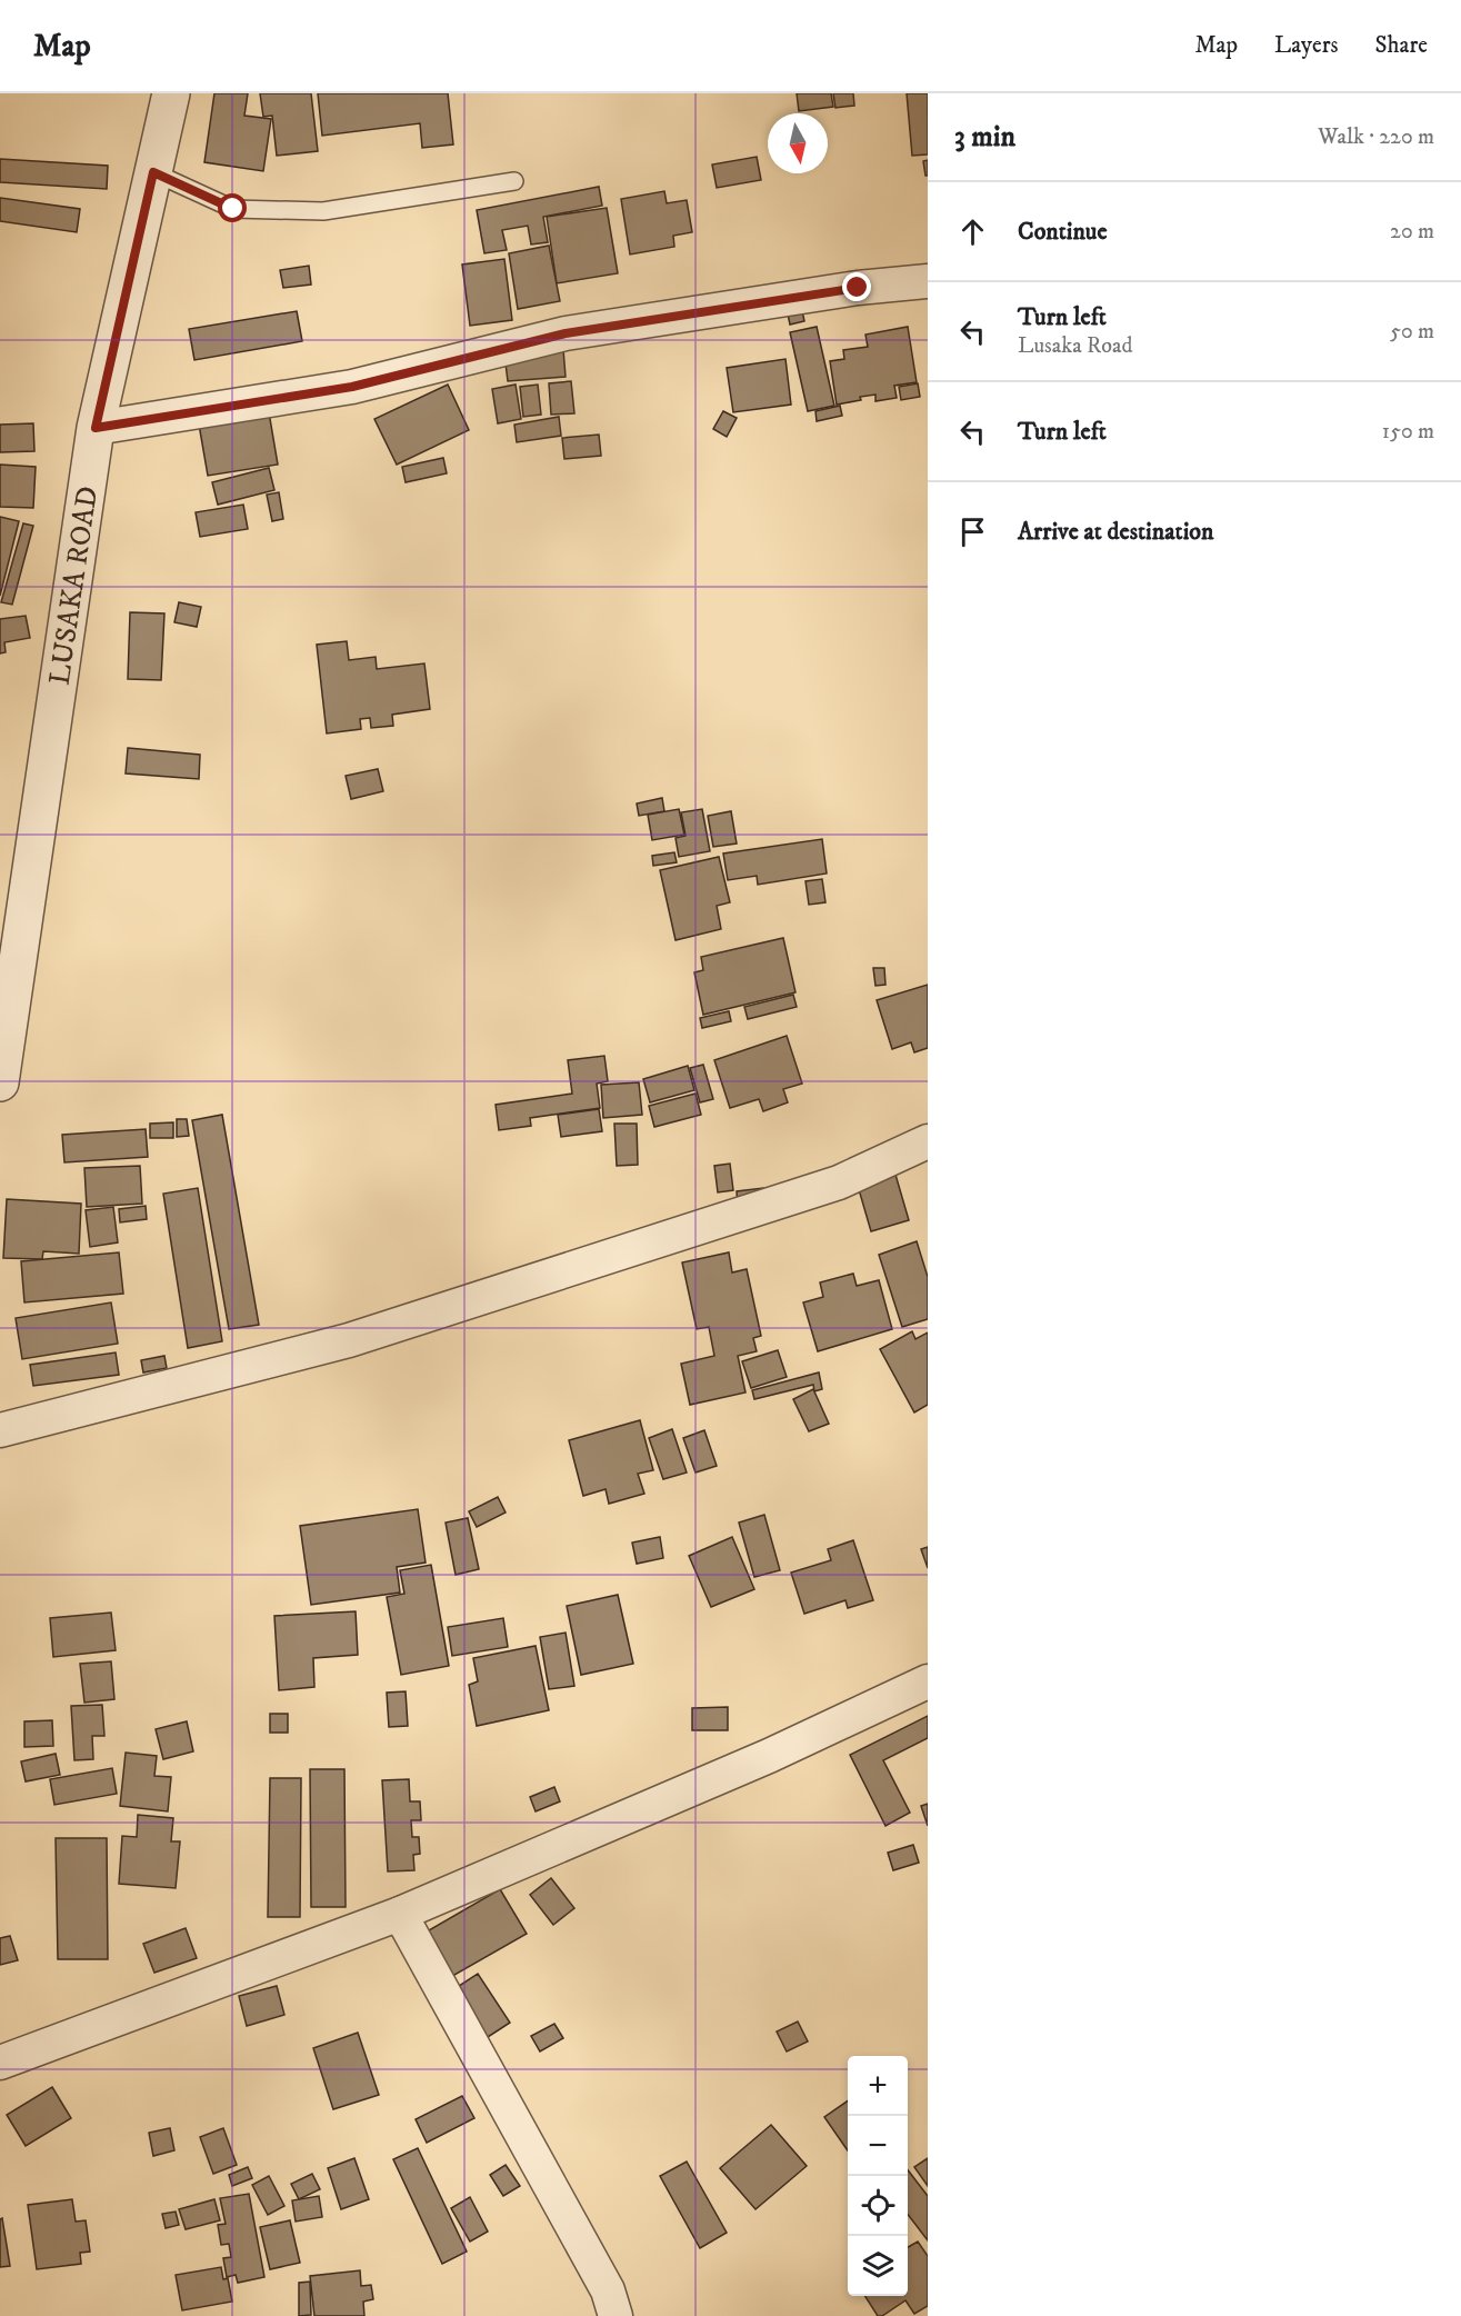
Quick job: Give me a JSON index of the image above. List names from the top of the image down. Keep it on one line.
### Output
{"streets":{"street":["LUSAKA ROAD"]},"north":"bottom","page":{"header":"Map","nav":["Map","Layers","Share"],"heading":["3 min","Walk · 220 m"],"list":[["Continue","20 m"],["Turn left","Lusaka Road","50 m"],["Turn left","150 m"],"Arrive at destination"],"map_buttons":["+","−"]}}
